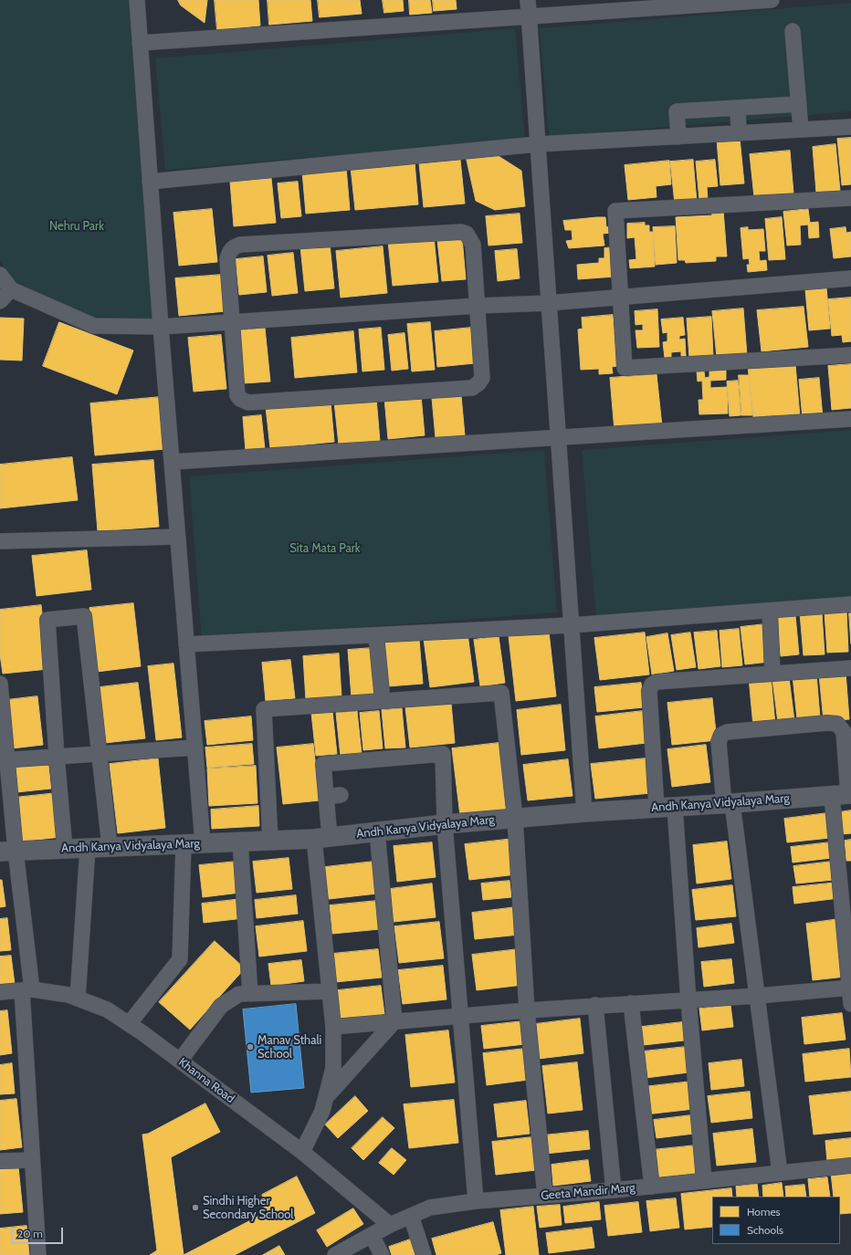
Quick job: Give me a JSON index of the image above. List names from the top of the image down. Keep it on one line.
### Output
{"streets":{"street":["Andh Kanya Vidyalaya Marg","Khanna Road","Geeta Mandir Marg"]},"crossings":[["Khanna Road","Geeta Mandir Marg"]],"parks":["Nehru Park","Sita Mata Park"],"places":["Manav Sthali School","Sindhi Higher Secondary School"],"legend":["Homes","Schools"],"scale_bar":"20 m"}
